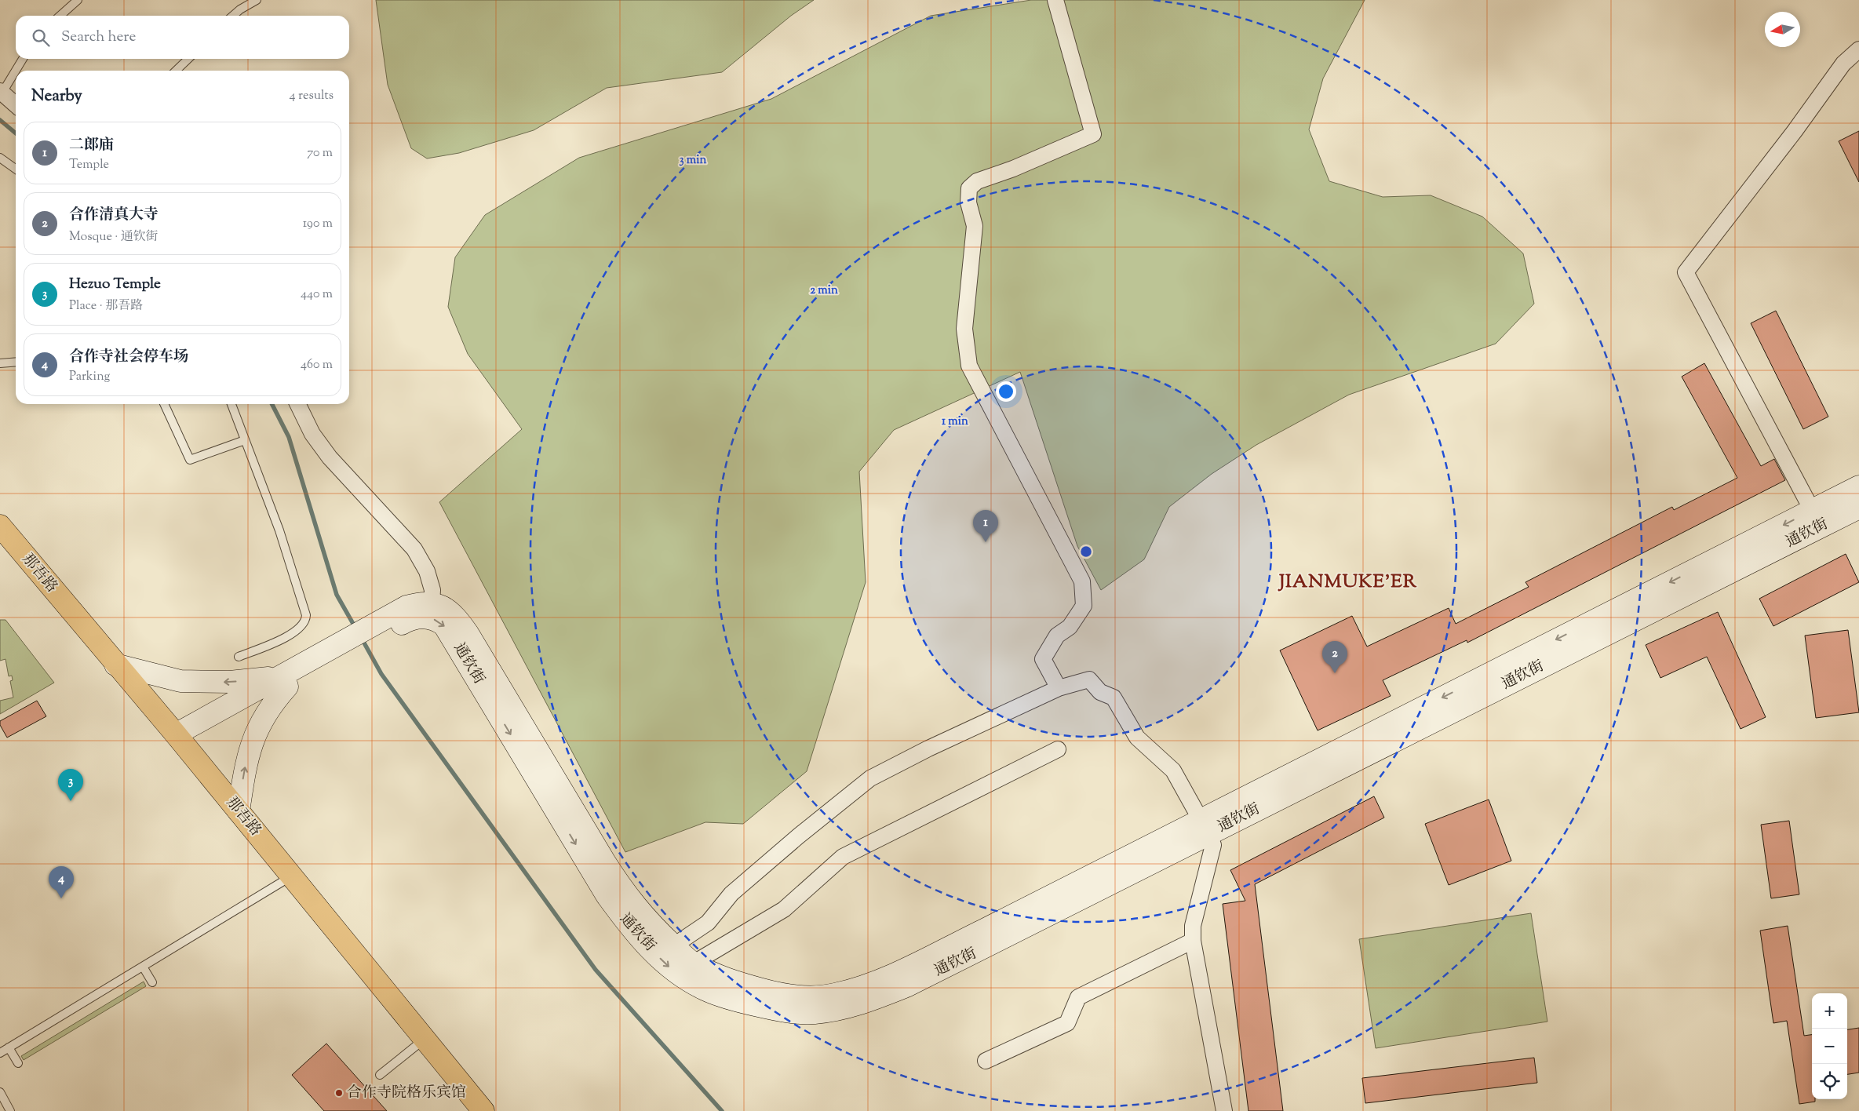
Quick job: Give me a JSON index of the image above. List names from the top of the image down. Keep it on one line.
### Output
{"streets":{"highway":["那吾路"],"main road":["通钦街"]},"crossings":[["通钦街","那吾路"]],"districts":["JIANMUKE'ER"],"places":["合作寺院格乐宾馆"],"north":"left","page":{"search":"Search here","heading":["Nearby","4 results"],"list":[{"mark":"1","name":"二郎庙","note":"Temple","value":"70 m"},{"mark":"2","name":"合作清真大寺","note":"Mosque · 通钦街","value":"190 m"},{"mark":"3","name":"Hezuo Temple","note":"Place · 那吾路","value":"440 m"},{"mark":"4","name":"合作寺社会停车场","note":"Parking","value":"460 m"}],"pins":["1","2","3","4"],"map_buttons":["+","−"]},"rings":["3 min","2 min","1 min"]}
